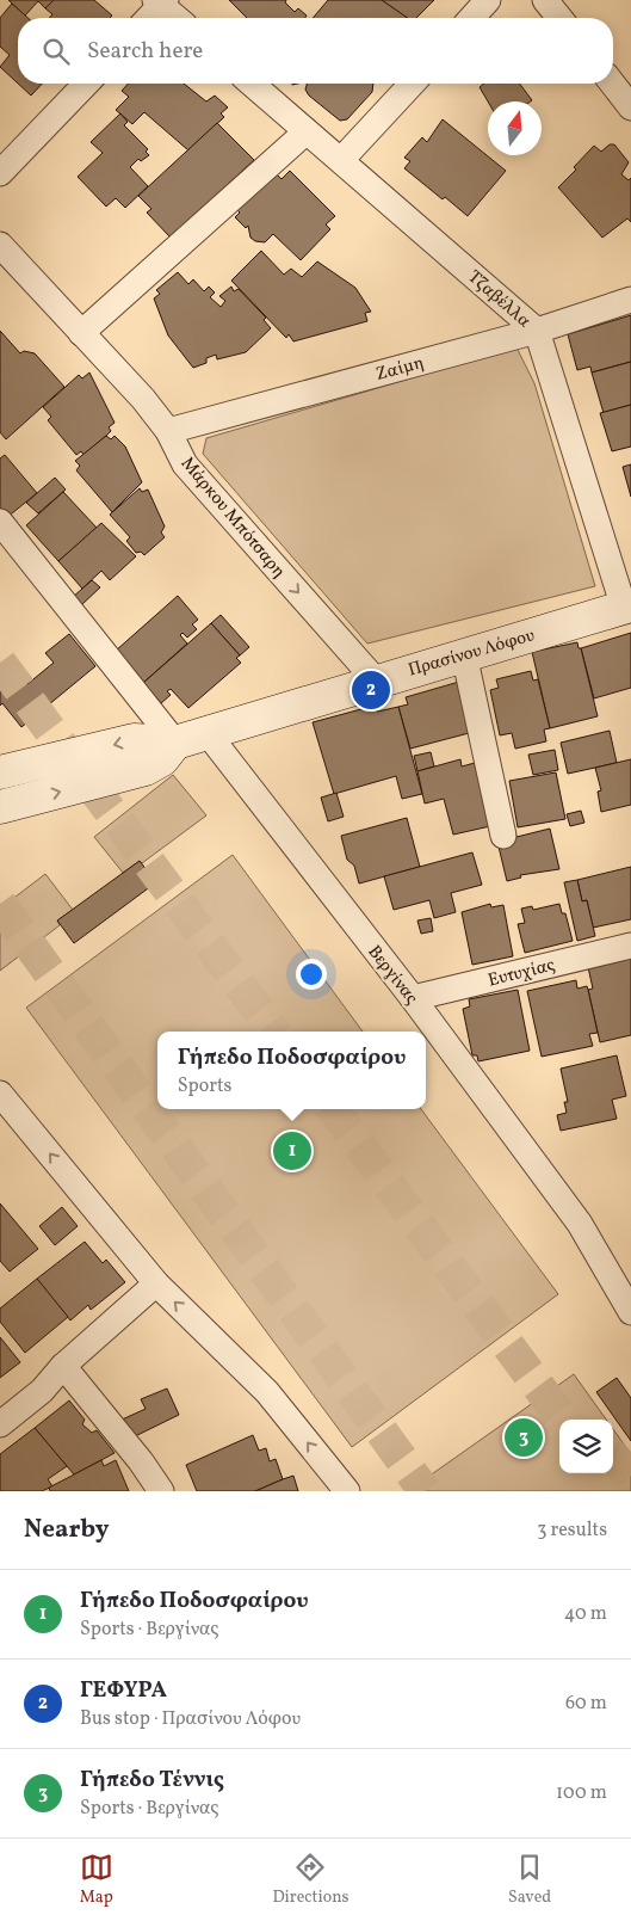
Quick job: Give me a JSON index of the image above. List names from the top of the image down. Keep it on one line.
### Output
{"streets":{"street":["Τζαβέλλα","Ζαίμη","Μάρκου Μπότσαρη","Πρασίνου Λόφου","Ευτυχίας","Βεργίνας"]},"crossings":[["Τζαβέλλα","Ζαίμη"],["Τζαβέλλα","Πρασίνου Λόφου"],["Ζαίμη","Μάρκου Μπότσαρη"],["Μάρκου Μπότσαρη","Πρασίνου Λόφου"],["Πρασίνου Λόφου","Βεργίνας"],["Ευτυχίας","Βεργίνας"]],"north":"top","page":{"search":"Search here","pins":["2","1","3"],"popup":["Γήπεδο Ποδοσφαίρου","Sports"],"heading":["Nearby","3 results"],"list":[{"mark":"1","name":"Γήπεδο Ποδοσφαίρου","note":"Sports · Βεργίνας","value":"40 m"},{"mark":"2","name":"ΓΕΦΥΡΑ","note":"Bus stop · Πρασίνου Λόφου","value":"60 m"},{"mark":"3","name":"Γήπεδο Τέννις","note":"Sports · Βεργίνας","value":"100 m"}],"nav":["Map","Directions","Saved"]}}
